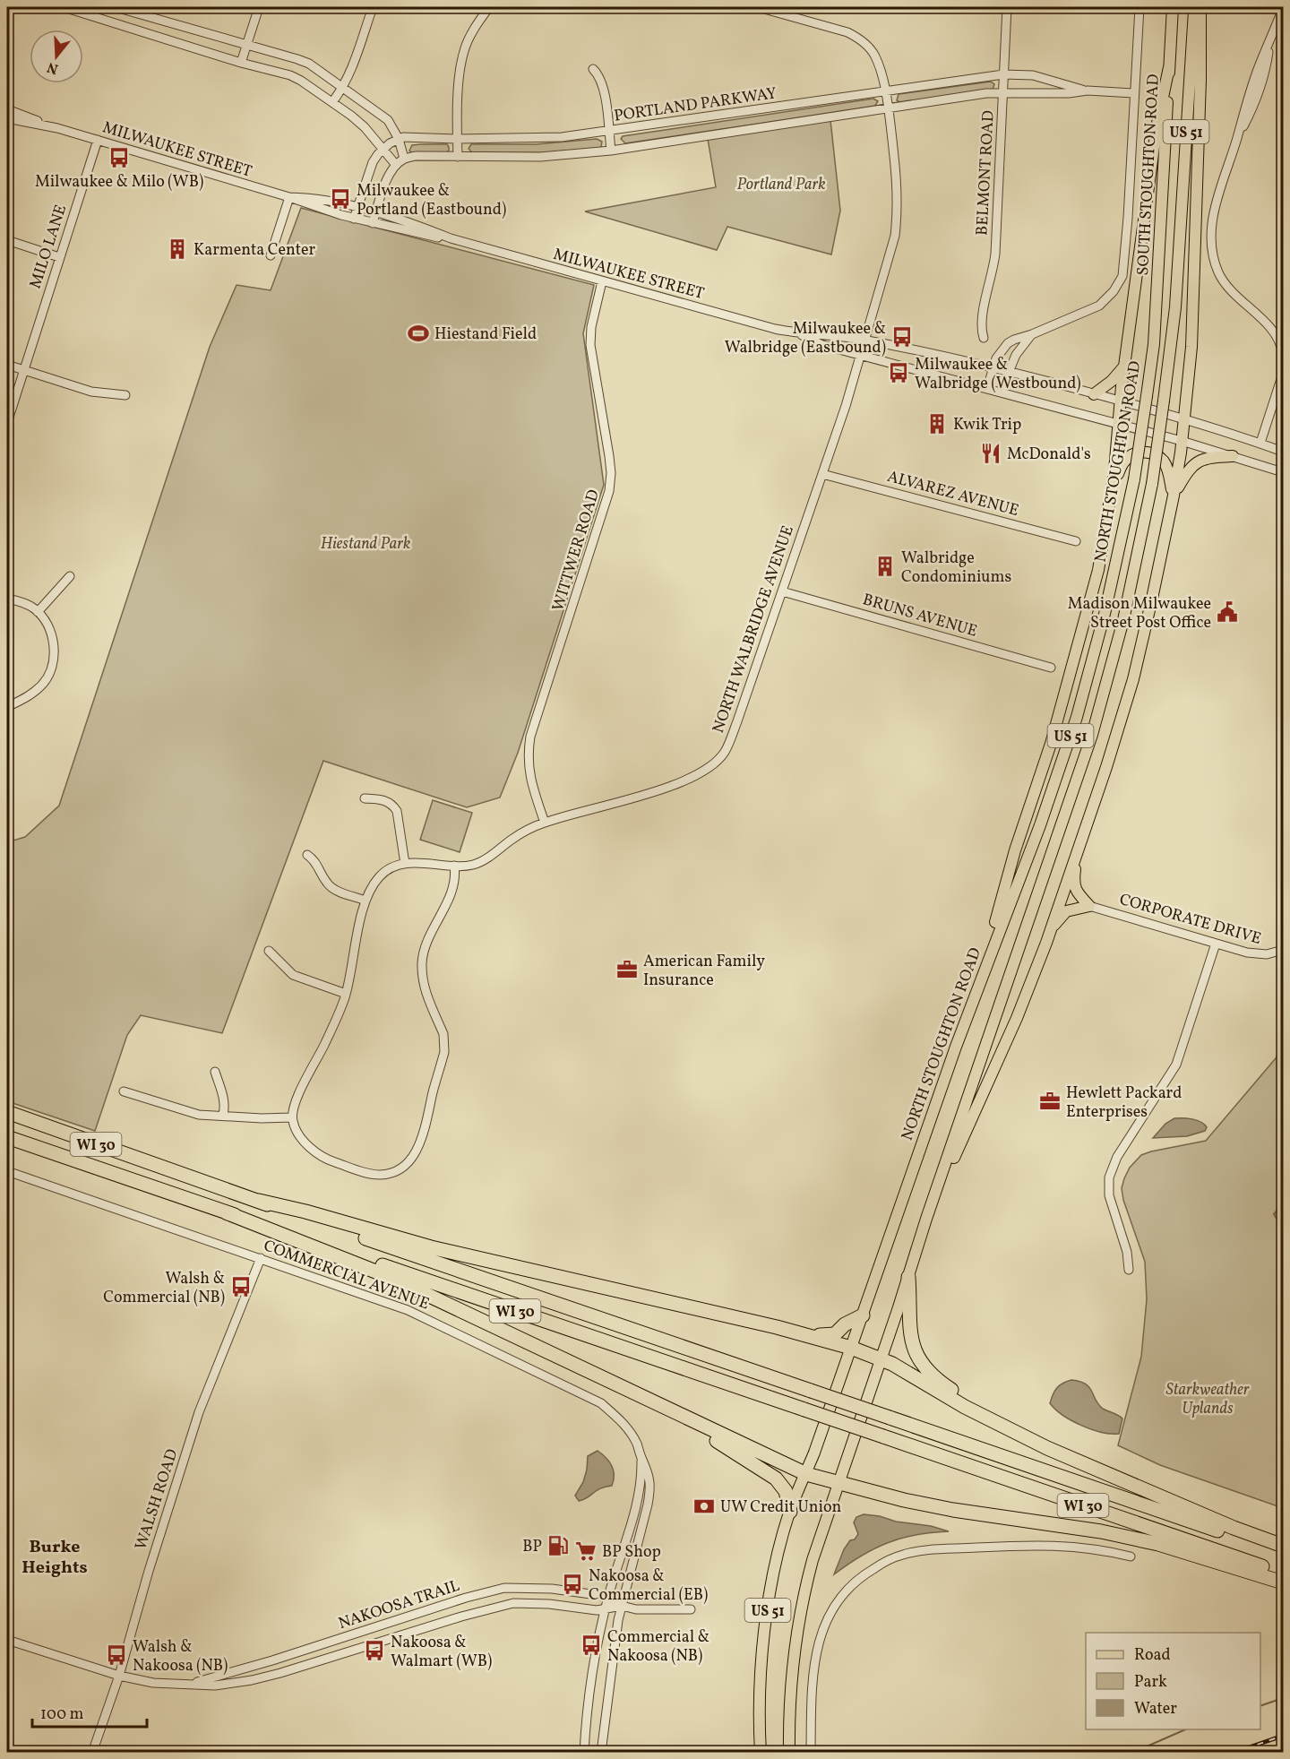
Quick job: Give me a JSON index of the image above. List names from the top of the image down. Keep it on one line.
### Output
{"streets":{"highway":["WI 30"],"main road":["US 51","SOUTH STOUGHTON ROAD","NORTH STOUGHTON ROAD"],"street":["PORTLAND PARKWAY","MILWAUKEE STREET","BELMONT ROAD","MILO LANE","ALVAREZ AVENUE","WITTWER ROAD","BRUNS AVENUE","NORTH WALBRIDGE AVENUE","CORPORATE DRIVE","COMMERCIAL AVENUE","WALSH ROAD","NAKOOSA TRAIL"]},"crossings":[["PORTLAND PARKWAY","MILWAUKEE STREET"],["PORTLAND PARKWAY","BELMONT ROAD"],["PORTLAND PARKWAY","NORTH WALBRIDGE AVENUE"],["MILWAUKEE STREET","MILO LANE"],["MILWAUKEE STREET","WITTWER ROAD"],["MILWAUKEE STREET","NORTH WALBRIDGE AVENUE"],["SOUTH STOUGHTON ROAD","NORTH STOUGHTON ROAD"],["ALVAREZ AVENUE","NORTH WALBRIDGE AVENUE"],["WITTWER ROAD","NORTH WALBRIDGE AVENUE"],["BRUNS AVENUE","NORTH WALBRIDGE AVENUE"],["COMMERCIAL AVENUE","WALSH ROAD"],["COMMERCIAL AVENUE","NAKOOSA TRAIL"],["WALSH ROAD","NAKOOSA TRAIL"]],"districts":["Burke Heights"],"parks":["Portland Park","Hiestand Park","Starkweather Uplands"],"places":{"bus stop":["Milwaukee & Milo (WB)","Milwaukee & Portland (Eastbound)","Milwaukee & Walbridge (Eastbound)","Milwaukee & Walbridge (Westbound)","Walsh & Commercial (NB)","Nakoosa & Commercial (EB)","Commercial & Nakoosa (NB)","Nakoosa & Walmart (WB)","Walsh & Nakoosa (NB)"],"building":["Karmenta Center","Kwik Trip","Walbridge Condominiums"],"sports":["Hiestand Field"],"restaurant":["McDonald's"],"public building":["Madison Milwaukee Street Post Office"],"office":["American Family Insurance","Hewlett Packard Enterprises"],"bank":["UW Credit Union"],"fuel station":["BP"],"supermarket":["BP Shop"]},"legend":["Road","Park","Water"],"scale_bar":"100 m","north":"bottom"}
